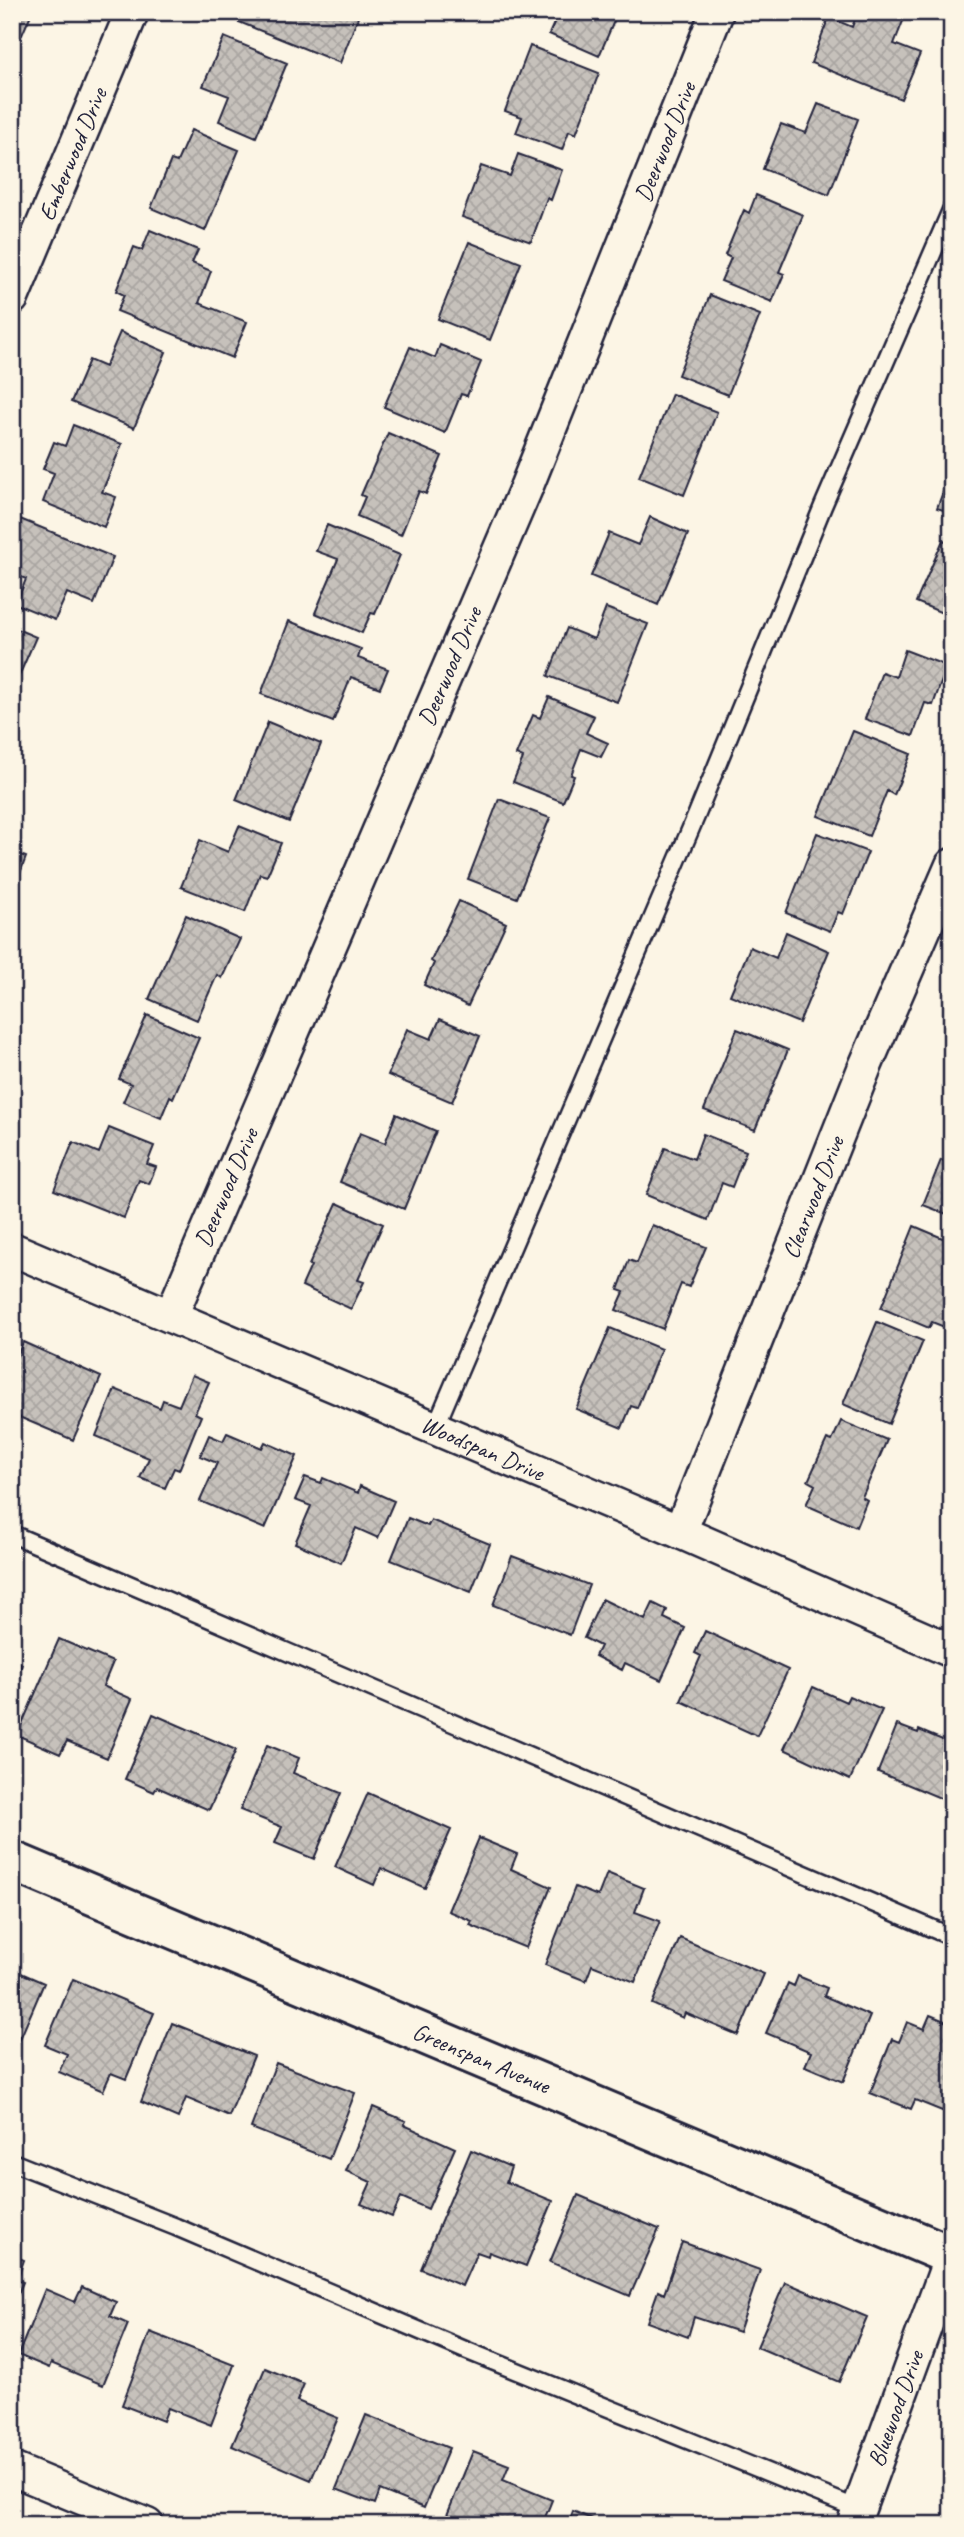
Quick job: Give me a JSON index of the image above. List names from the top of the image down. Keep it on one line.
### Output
{"streets":{"street":["Deerwood Drive","Emberwood Drive","Clearwood Drive","Woodspan Drive","Greenspan Avenue","Bluewood Drive"]},"crossings":[["Deerwood Drive","Woodspan Drive"],["Clearwood Drive","Woodspan Drive"],["Greenspan Avenue","Bluewood Drive"]]}
